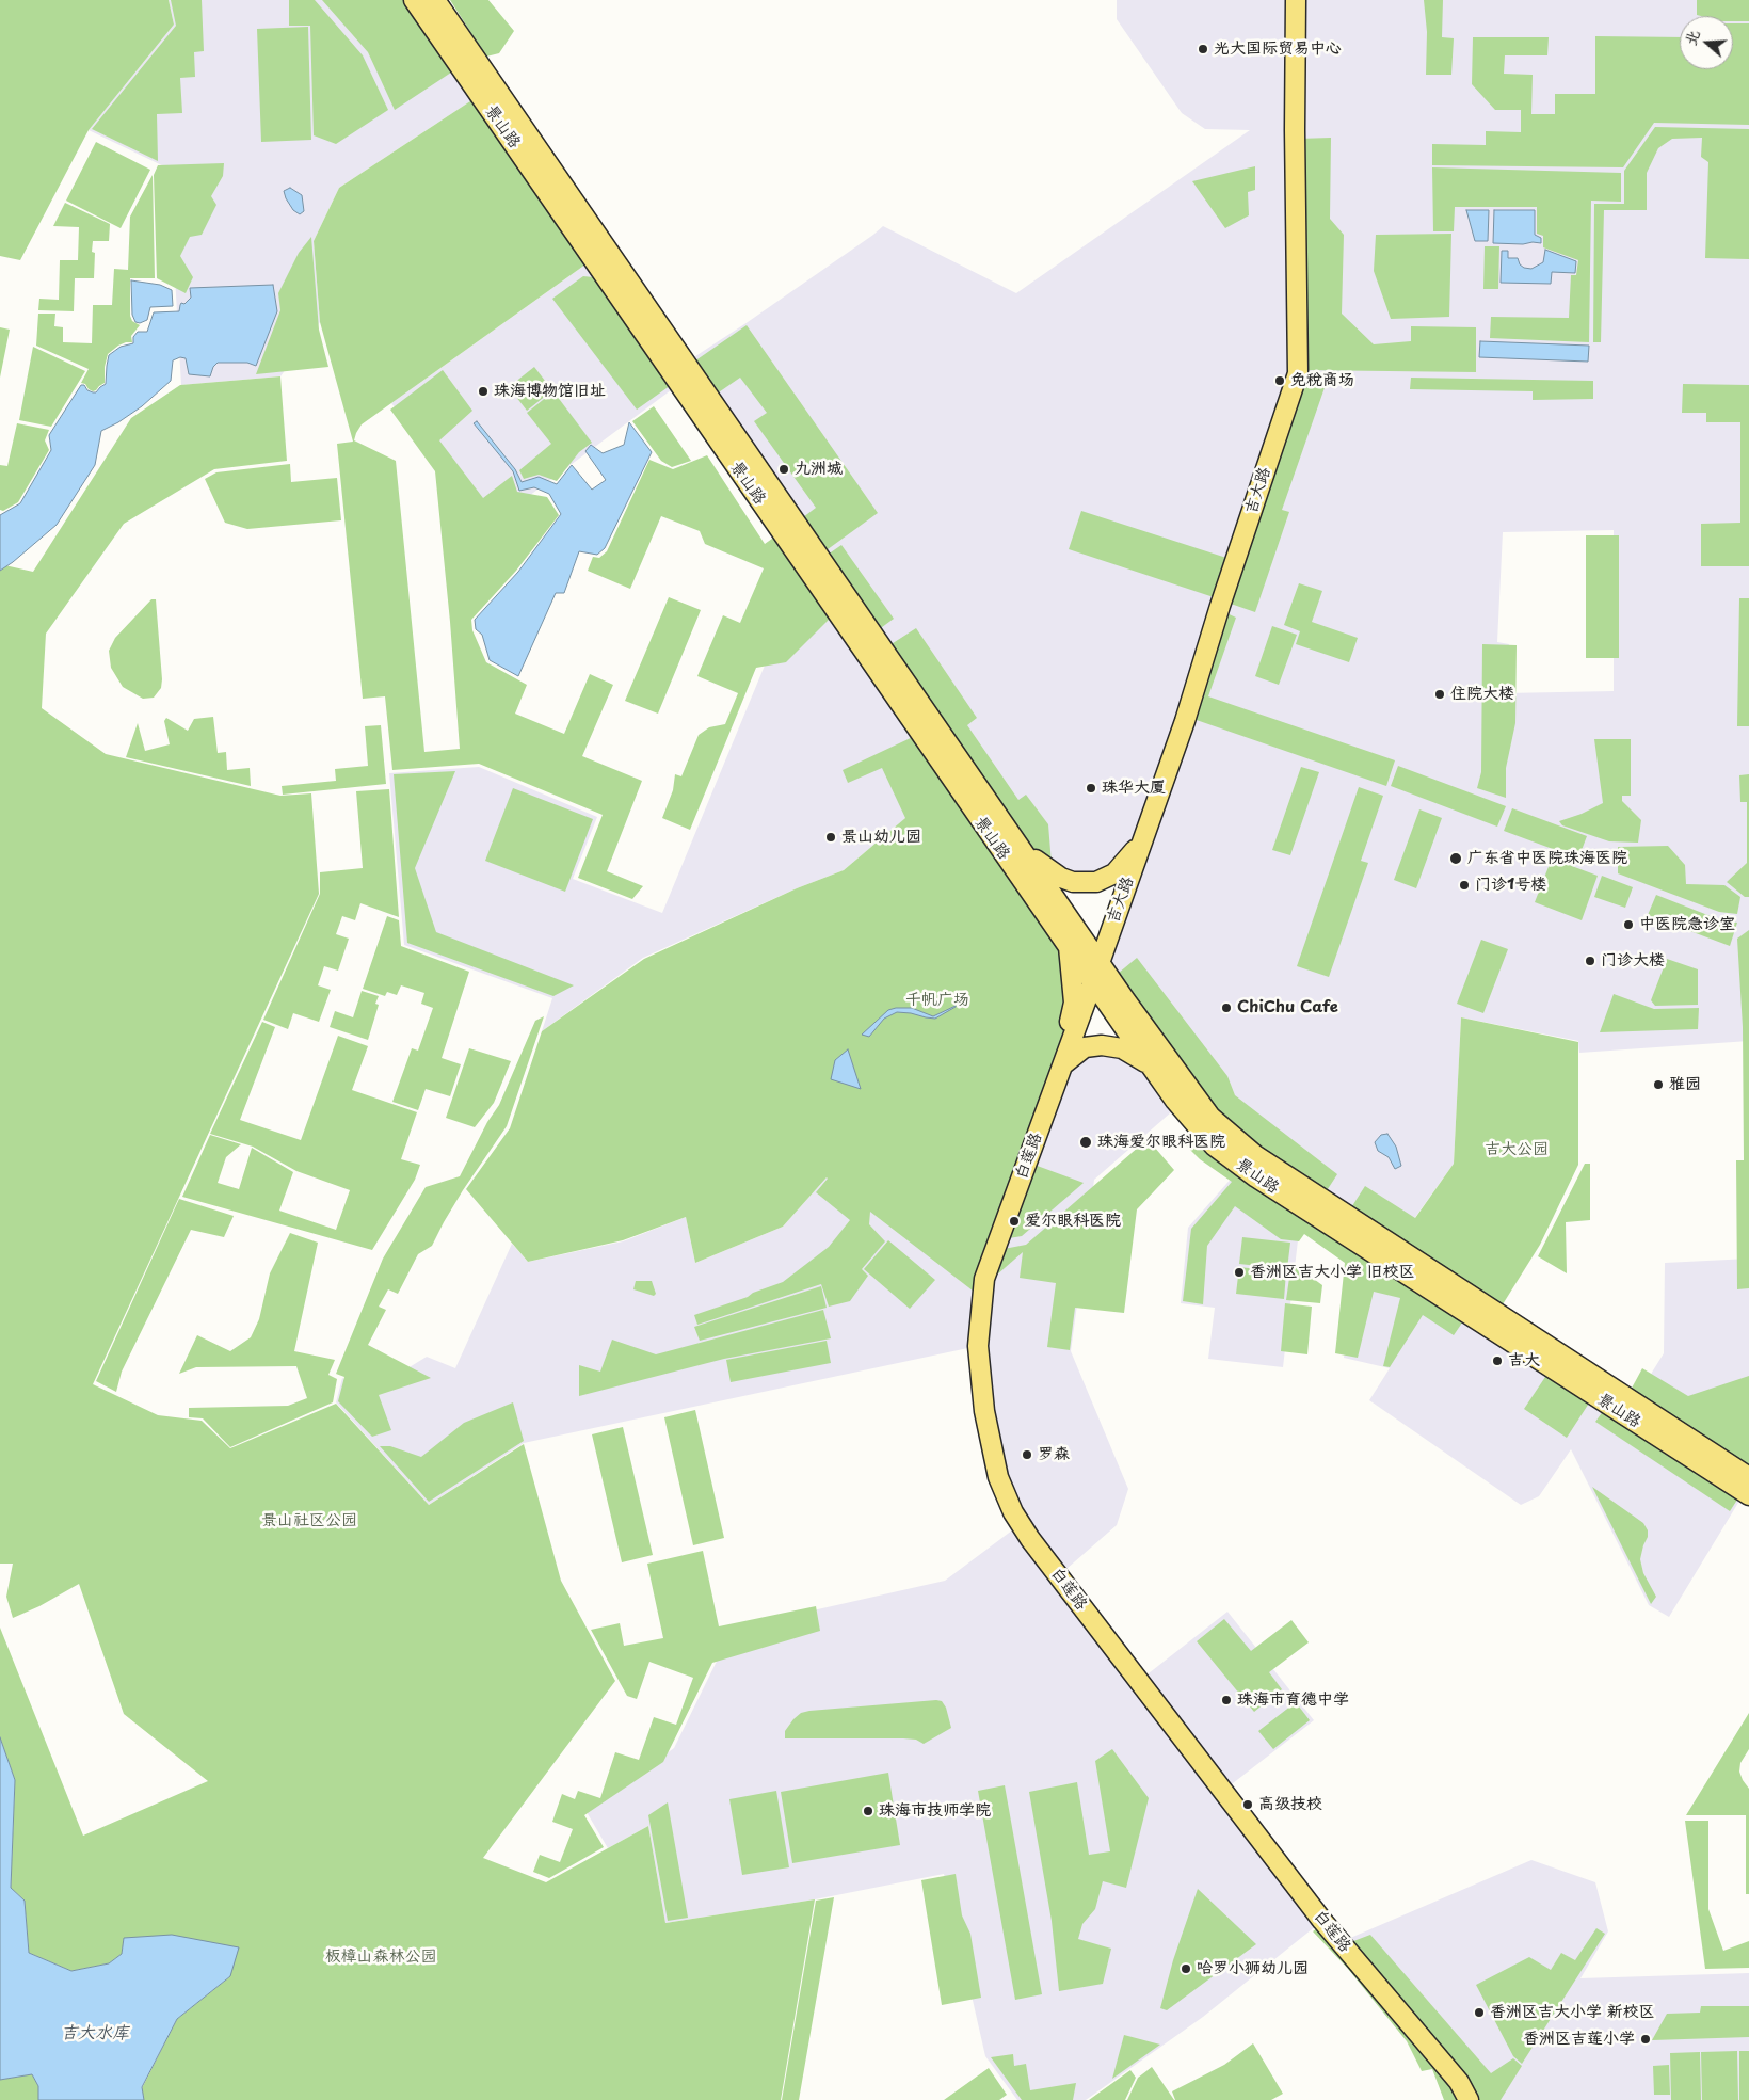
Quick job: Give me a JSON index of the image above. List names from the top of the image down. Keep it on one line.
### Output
{"streets":{"main road":["景山路","吉大路","白莲路"]},"crossings":[["景山路","吉大路"],["景山路","白莲路"],["吉大路","白莲路"]],"water":["吉大水库"],"parks":["千帆广场","吉大公园","景山社区公园","板樟山森林公园"],"places":["光大国际贸易中心","免税商场","珠海博物馆旧址","九洲城","住院大楼","珠华大厦","景山幼儿园","广东省中医院珠海医院","门诊1号楼","中医院急诊室","门诊大楼","ChiChu Cafe","雅园","珠海爱尔眼科医院","爱尔眼科医院","香洲区吉大小学 旧校区","吉大","罗森","珠海市育德中学","高级技校","珠海市技师学院","哈罗小狮幼儿园","香洲区吉大小学 新校区","香洲区吉莲小学"],"north":"left"}
